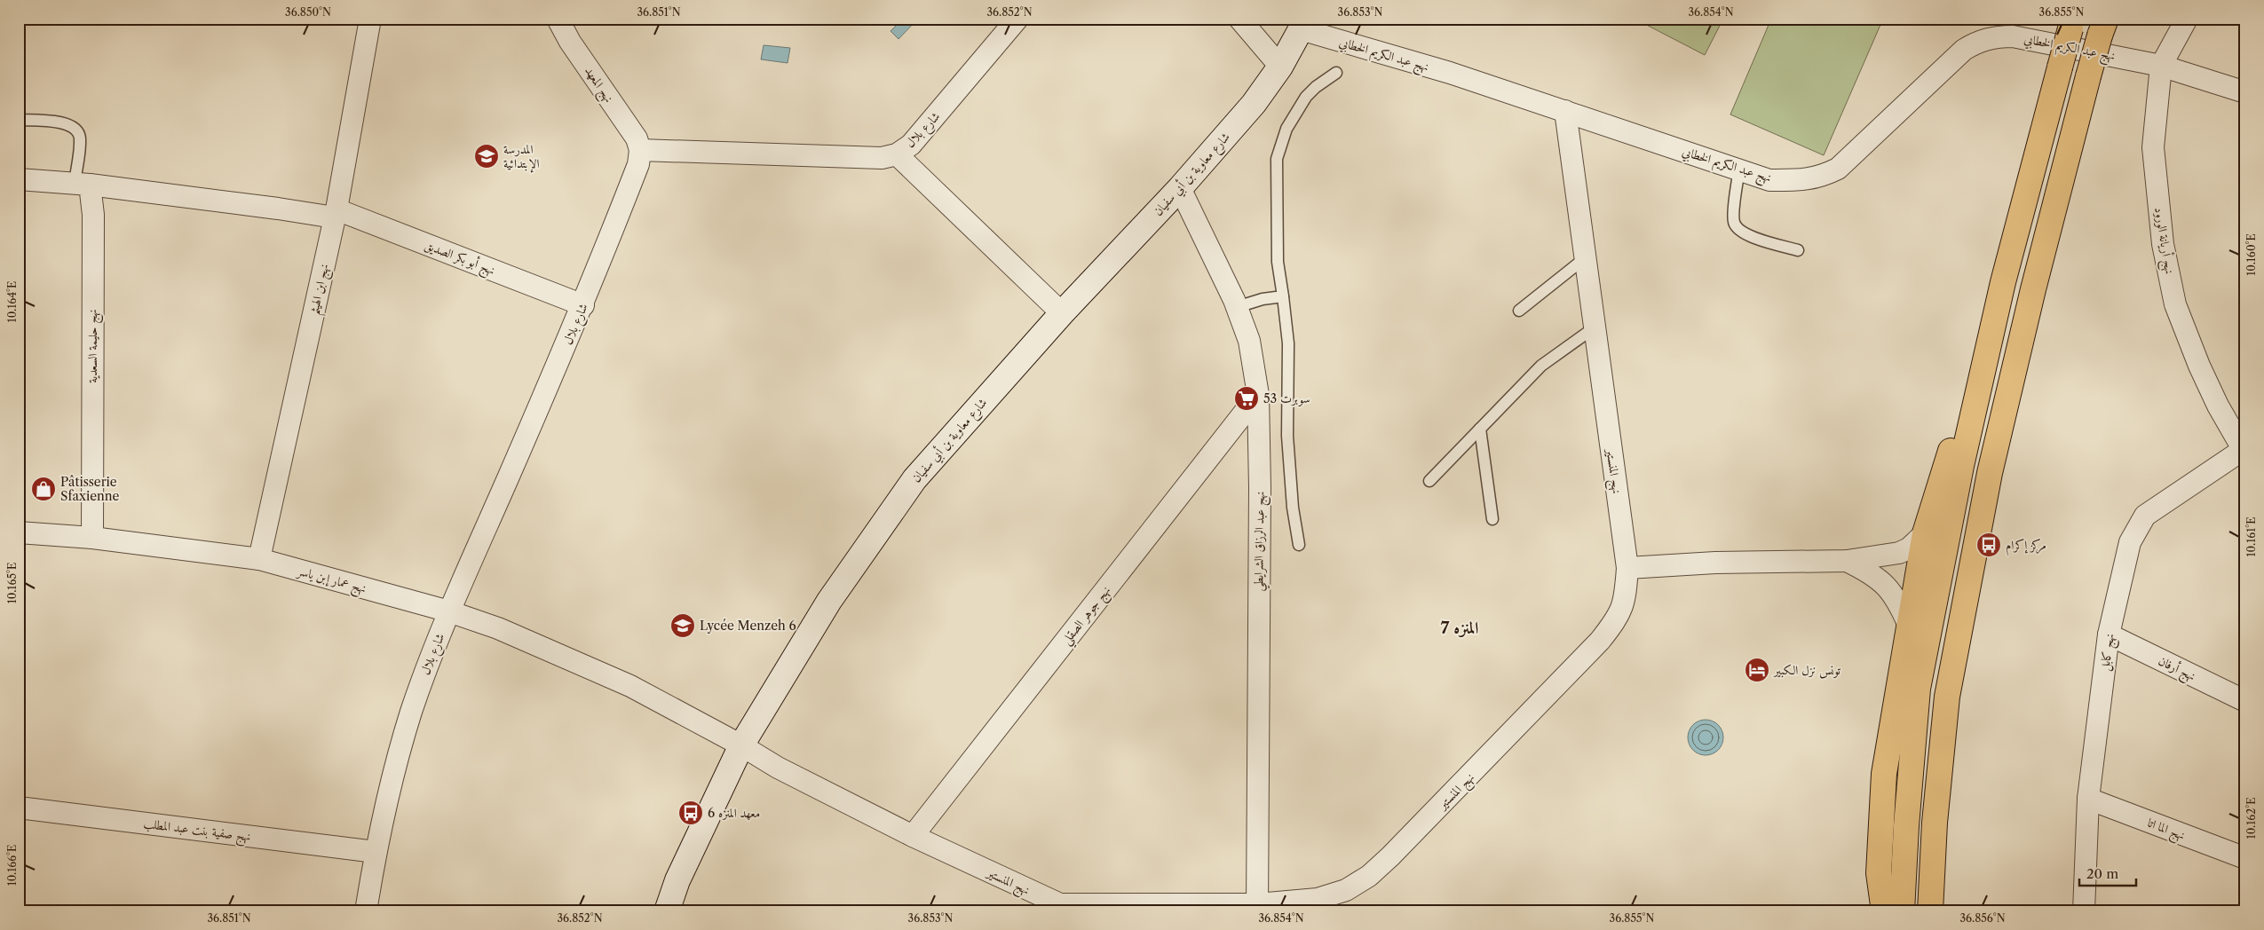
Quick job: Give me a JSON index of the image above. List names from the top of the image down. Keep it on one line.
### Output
{"streets":{"main road":["شارع معاوية بن أبي سفيان"],"street":["نهج عبد الكريم الخطابي","نهج المعهد","شارع بلال","نهج أريانة الورود","نهج أبو بكر الصديق","نهج ابن الهيثم","نهج حليمة السعدية","نهج المنستير","نهج عبد الرزاق الشرايطي","نهج عمار إبن ياسر","نهج جوهر الصقلي","نهج كابل","نهج أرفان","نهج الما اتا","نهج صفية بنت عبد المطلب"]},"crossings":[["نهج عبد الكريم الخطابي","شارع معاوية بن أبي سفيان"],["نهج عبد الكريم الخطابي","نهج أريانة الورود"],["نهج عبد الكريم الخطابي","نهج المنستير"],["نهج المعهد","شارع بلال"],["شارع بلال","نهج أبو بكر الصديق"],["شارع بلال","نهج عمار إبن ياسر"],["شارع بلال","نهج صفية بنت عبد المطلب"],["شارع معاوية بن أبي سفيان","نهج المنستير"],["شارع معاوية بن أبي سفيان","نهج عبد الرزاق الشرايطي"],["شارع معاوية بن أبي سفيان","نهج عمار إبن ياسر"],["نهج أريانة الورود","نهج كابل"],["نهج أبو بكر الصديق","نهج ابن الهيثم"],["نهج أبو بكر الصديق","نهج حليمة السعدية"],["نهج ابن الهيثم","نهج عمار إبن ياسر"],["نهج حليمة السعدية","نهج عمار إبن ياسر"],["نهج المنستير","نهج عبد الرزاق الشرايطي"],["نهج المنستير","نهج عمار إبن ياسر"],["نهج المنستير","نهج جوهر الصقلي"],["نهج عبد الرزاق الشرايطي","نهج جوهر الصقلي"],["نهج كابل","نهج أرفان"],["نهج كابل","نهج الما اتا"]],"districts":["المنزه 7"],"places":{"school or university":["المدرسة الإبتدائية","Lycée Menzeh 6"],"supermarket":["سوبرت 53"],"shop":["Pâtisserie Sfaxienne"],"bus stop":["مركز إكرام","معهد المنزه 6"],"hotel":["تونس نزل الكبير"]},"scale_bar":"20 m","coordinates":["36.850°N","36.851°N","36.852°N","36.853°N","36.854°N","36.855°N","10.160°E","10.164°E","10.161°E","10.165°E","10.162°E","10.166°E","36.856°N"]}
